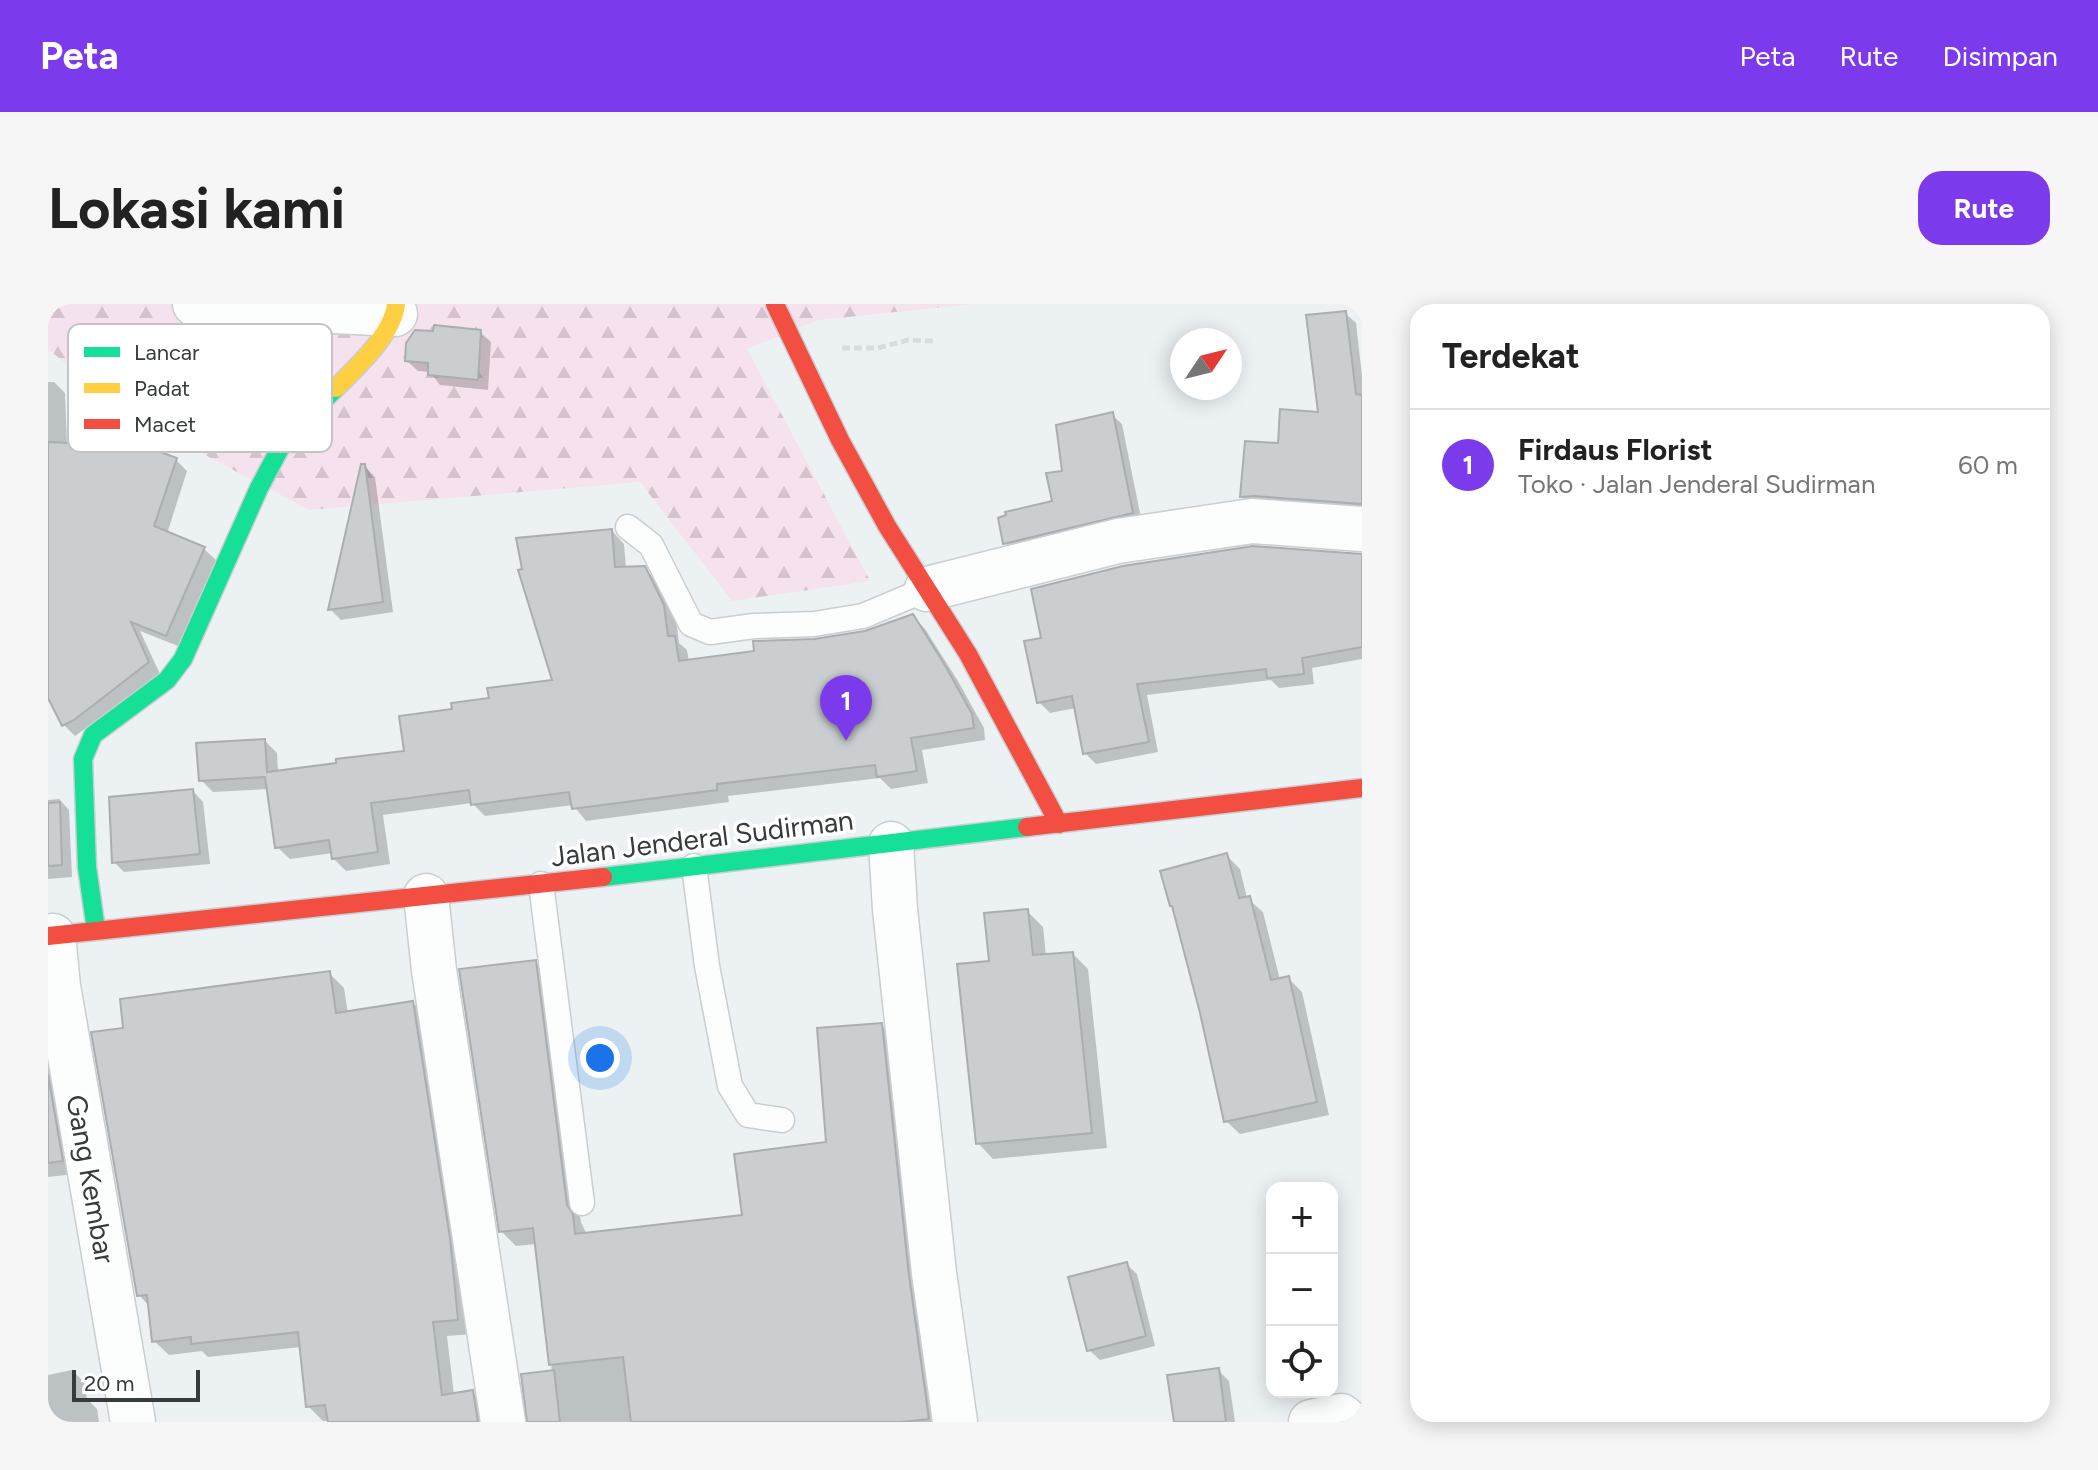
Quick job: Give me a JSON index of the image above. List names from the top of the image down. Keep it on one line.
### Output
{"streets":{"main road":["Jalan Jenderal Sudirman"],"street":["Gang Kembar"]},"crossings":[["Jalan Jenderal Sudirman","Gang Kembar"]],"legend":["Lancar","Padat","Macet"],"scale_bar":"20 m","north":"top right","page":{"header":"Peta","nav":["Peta","Rute","Disimpan"],"buttons":"Rute","title":"Lokasi kami","heading":"Terdekat","list":[{"mark":"1","name":"Firdaus Florist","note":"Toko · Jalan Jenderal Sudirman","value":"60 m"}],"pins":"1","map_buttons":["+","−"],"scale":"20 m"}}
